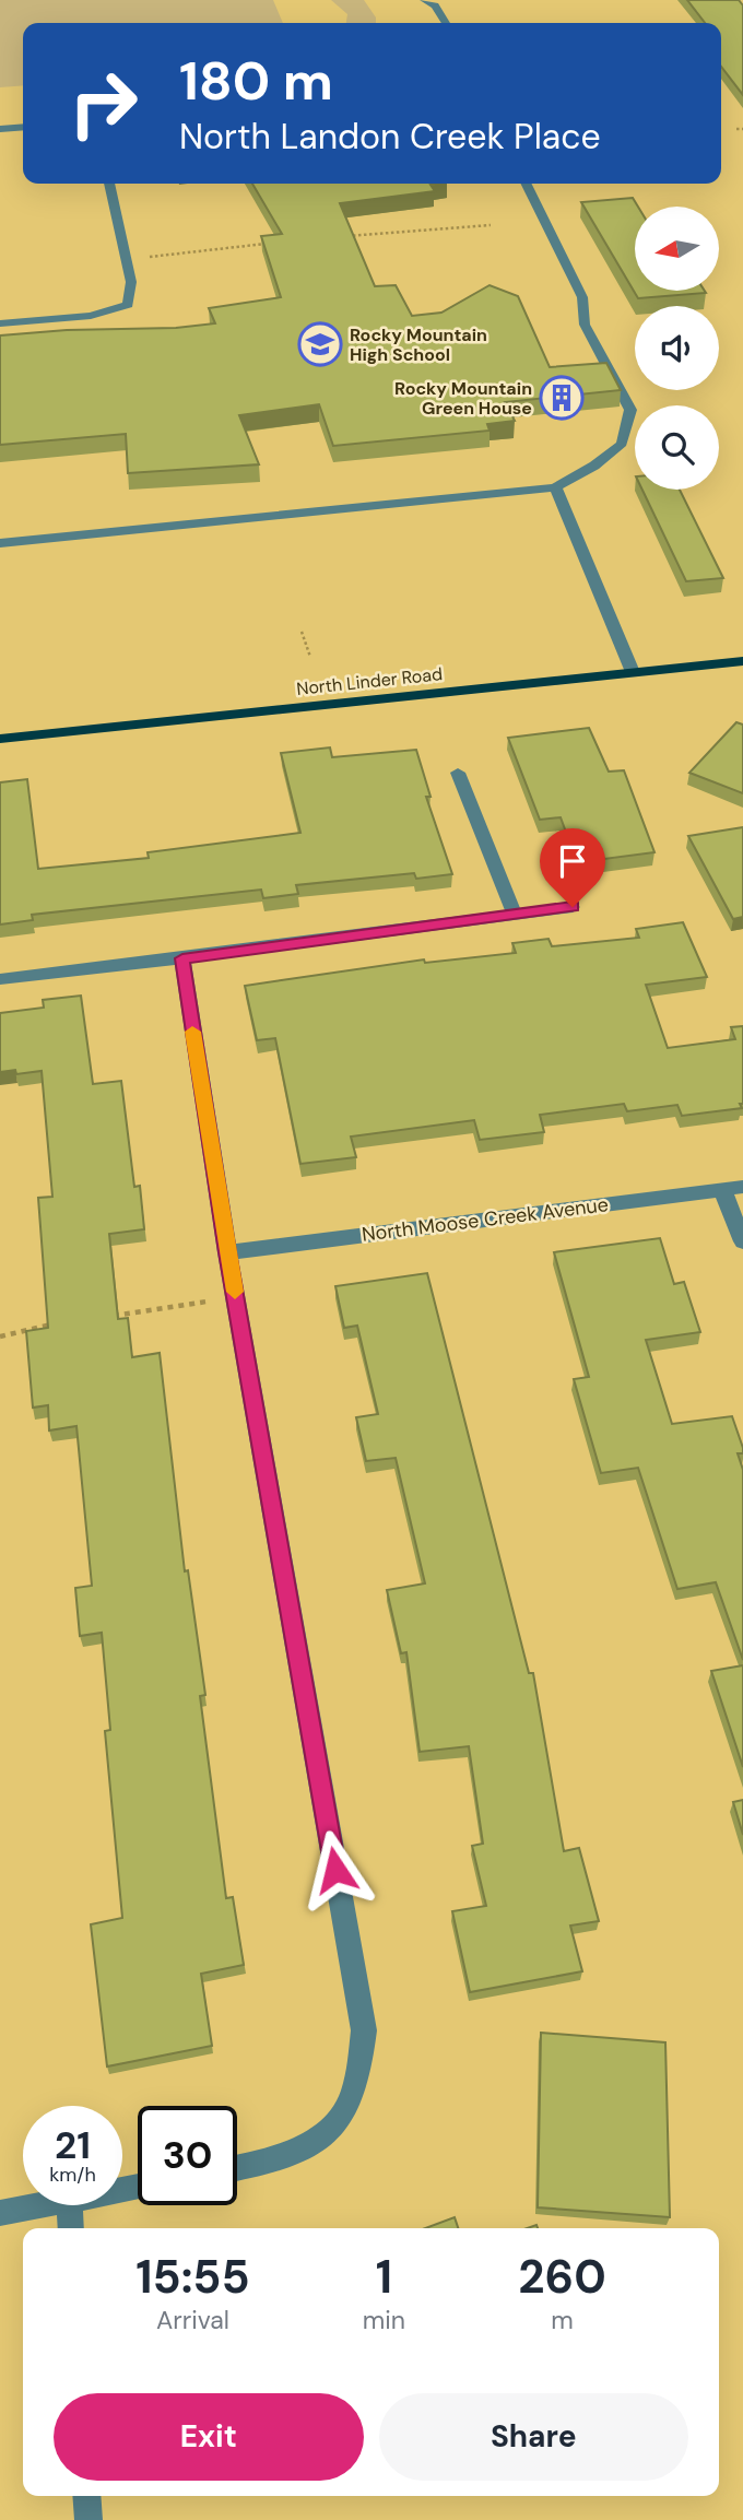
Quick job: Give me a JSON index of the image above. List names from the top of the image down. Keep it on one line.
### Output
{"streets":{"main road":["North Linder Road"],"street":["North Moose Creek Avenue"]},"places":{"school or university":["Rocky Mountain High School"],"building":["Rocky Mountain Green House"]},"north":"left","page":{"turn":["180 m","North Landon Creek Place"],"speed":"21 km/h","limit":"30","eta":["15:55","Arrival","1","min","260","m"],"buttons":["Exit","Share"]}}
